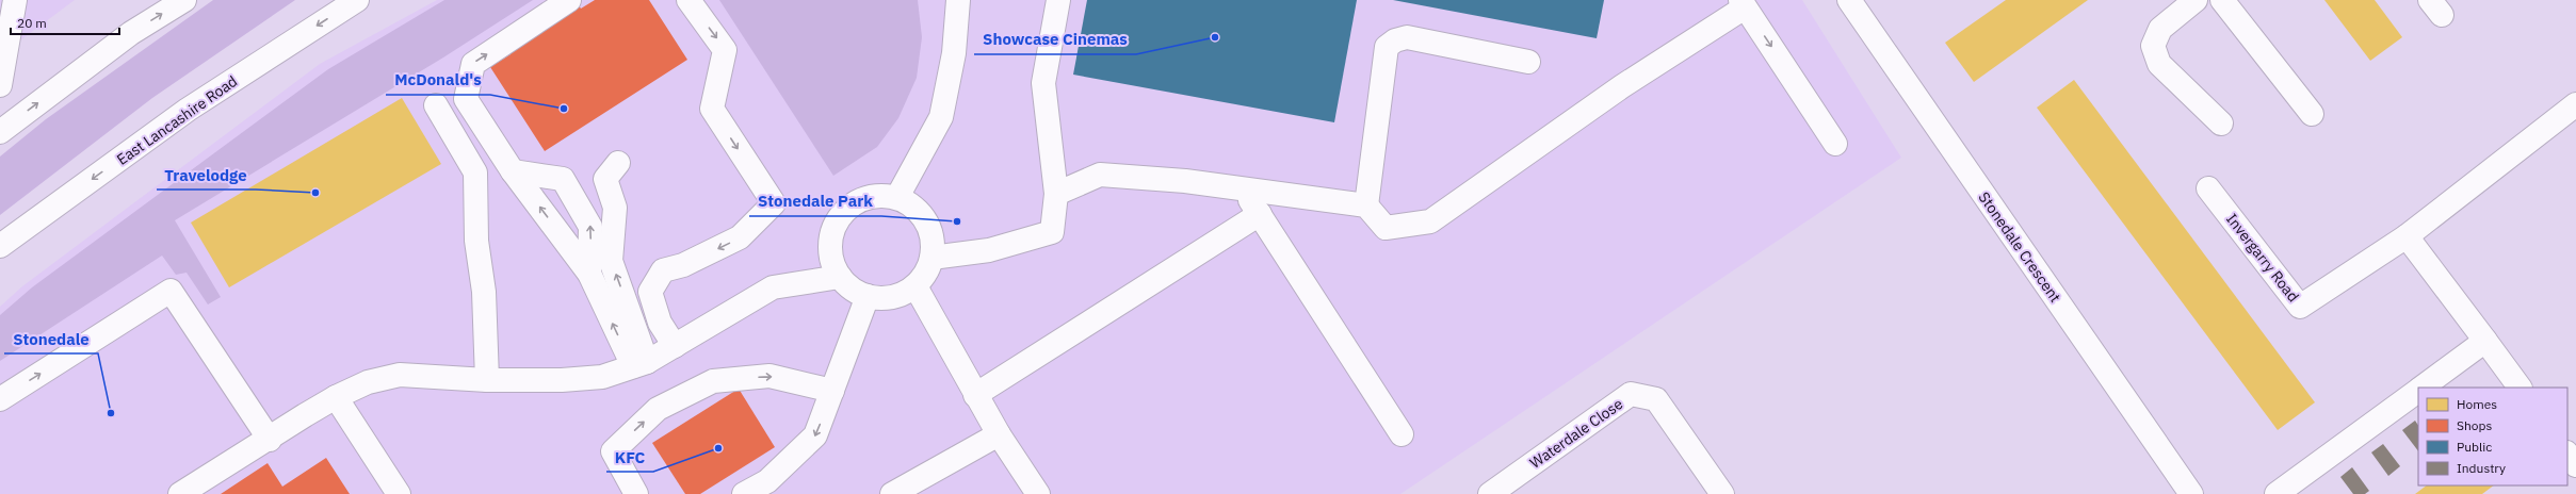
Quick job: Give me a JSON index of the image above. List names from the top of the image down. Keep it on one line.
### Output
{"streets":{"main road":["East Lancashire Road","Stonedale Crescent","Invergarry Road","Waterdale Close"]},"places":["Showcase Cinemas","McDonald's","Travelodge","Stonedale Park","Stonedale","KFC"],"legend":["Homes","Shops","Public","Industry"],"scale_bar":"20 m"}
